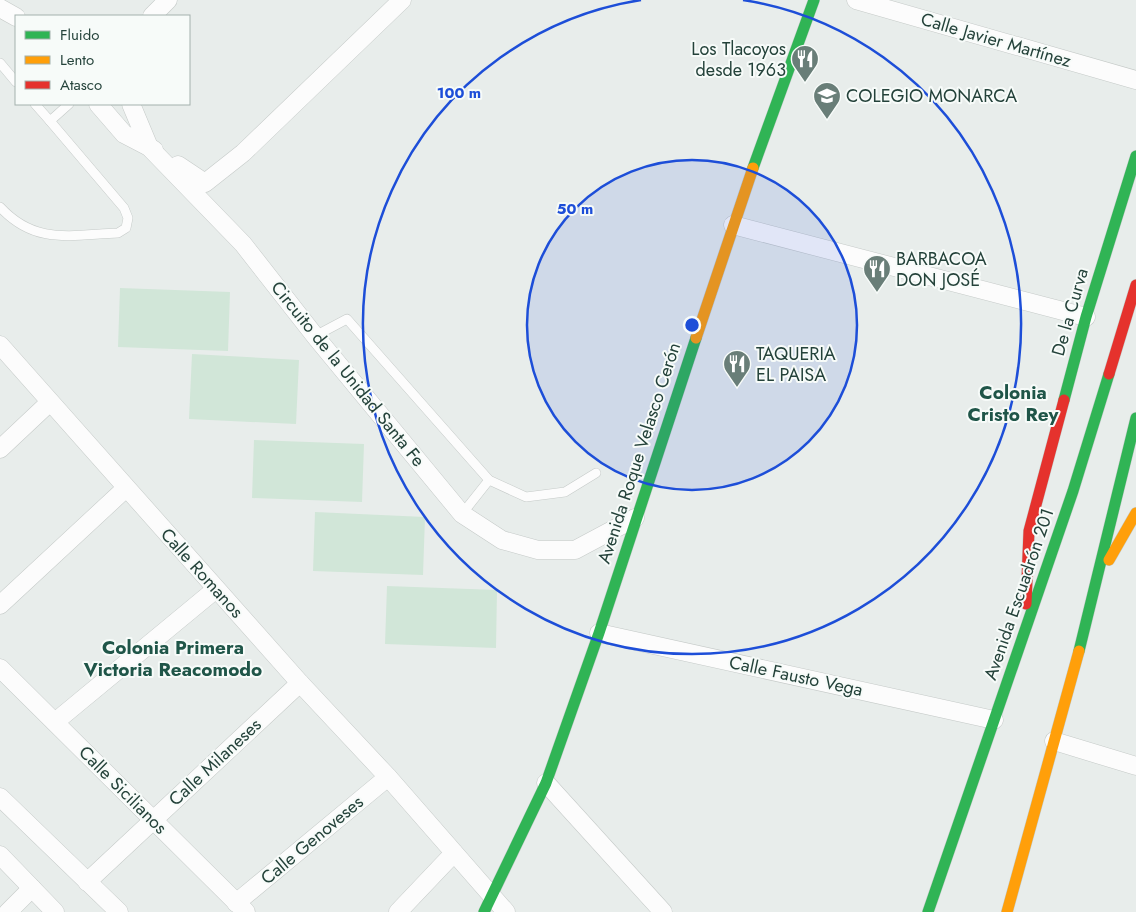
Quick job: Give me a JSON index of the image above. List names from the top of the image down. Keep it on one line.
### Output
{"streets":{"street":["Calle Javier Martínez","De la Curva","Circuito de la Unidad Santa Fe","Avenida Roque Velasco Cerón","Calle Romanos","Avenida Escuadrón 201","Calle Fausto Vega","Calle Milaneses","Calle Sicilianos","Calle Genoveses"]},"crossings":[["De la Curva","Avenida Escuadrón 201"],["Circuito de la Unidad Santa Fe","Avenida Roque Velasco Cerón"],["Avenida Roque Velasco Cerón","Calle Romanos"],["Avenida Roque Velasco Cerón","Calle Fausto Vega"],["Calle Romanos","Calle Milaneses"],["Calle Romanos","Calle Genoveses"],["Avenida Escuadrón 201","Calle Fausto Vega"],["Calle Milaneses","Calle Sicilianos"],["Calle Sicilianos","Calle Genoveses"]],"districts":["Colonia Cristo Rey","Colonia Primera Victoria Reacomodo"],"places":{"restaurant":["Los Tlacoyos desde 1963","BARBACOA DON JOSÉ","TAQUERIA EL PAISA"],"school or university":["COLEGIO MONARCA"]},"legend":["Fluido","Lento","Atasco"],"rings":["100 m","50 m"]}
